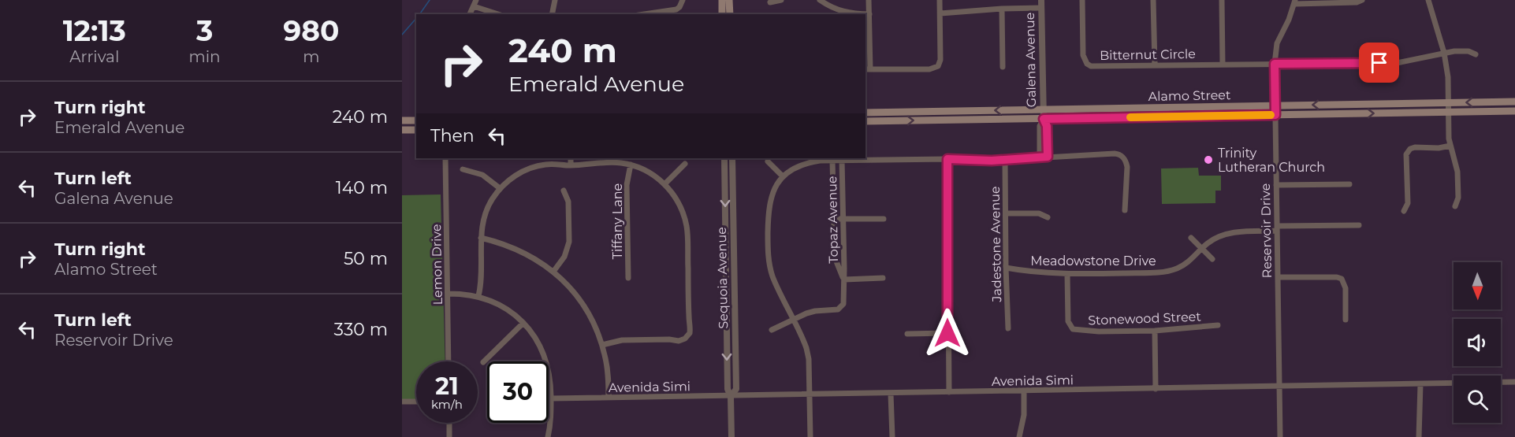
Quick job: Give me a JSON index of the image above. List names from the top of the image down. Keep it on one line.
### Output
{"streets":{"main road":["Alamo Street"],"street":["Bitternut Circle","Galena Avenue","Topaz Avenue","Tiffany Lane","Reservoir Drive","Jadestone Avenue","Meadowstone Drive","Lemon Drive","Sequoia Avenue","Stonewood Street","Avenida Simi"]},"crossings":[["Bitternut Circle","Reservoir Drive"],["Galena Avenue","Alamo Street"],["Alamo Street","Reservoir Drive"],["Reservoir Drive","Meadowstone Drive"],["Reservoir Drive","Avenida Simi"],["Jadestone Avenue","Meadowstone Drive"],["Meadowstone Drive","Stonewood Street"],["Sequoia Avenue","Avenida Simi"]],"places":["Trinity Lutheran Church"],"north":"bottom","page":{"eta":["12:13","Arrival","3","min","980","m"],"turn":["240 m","Emerald Avenue"],"list":[{"name":"Turn right","note":"Emerald Avenue","value":"240 m"},{"name":"Turn left","note":"Galena Avenue","value":"140 m"},{"name":"Turn right","note":"Alamo Street","value":"50 m"},{"name":"Turn left","note":"Reservoir Drive","value":"330 m"}],"then":"Then","speed":"21 km/h","limit":"30"}}
